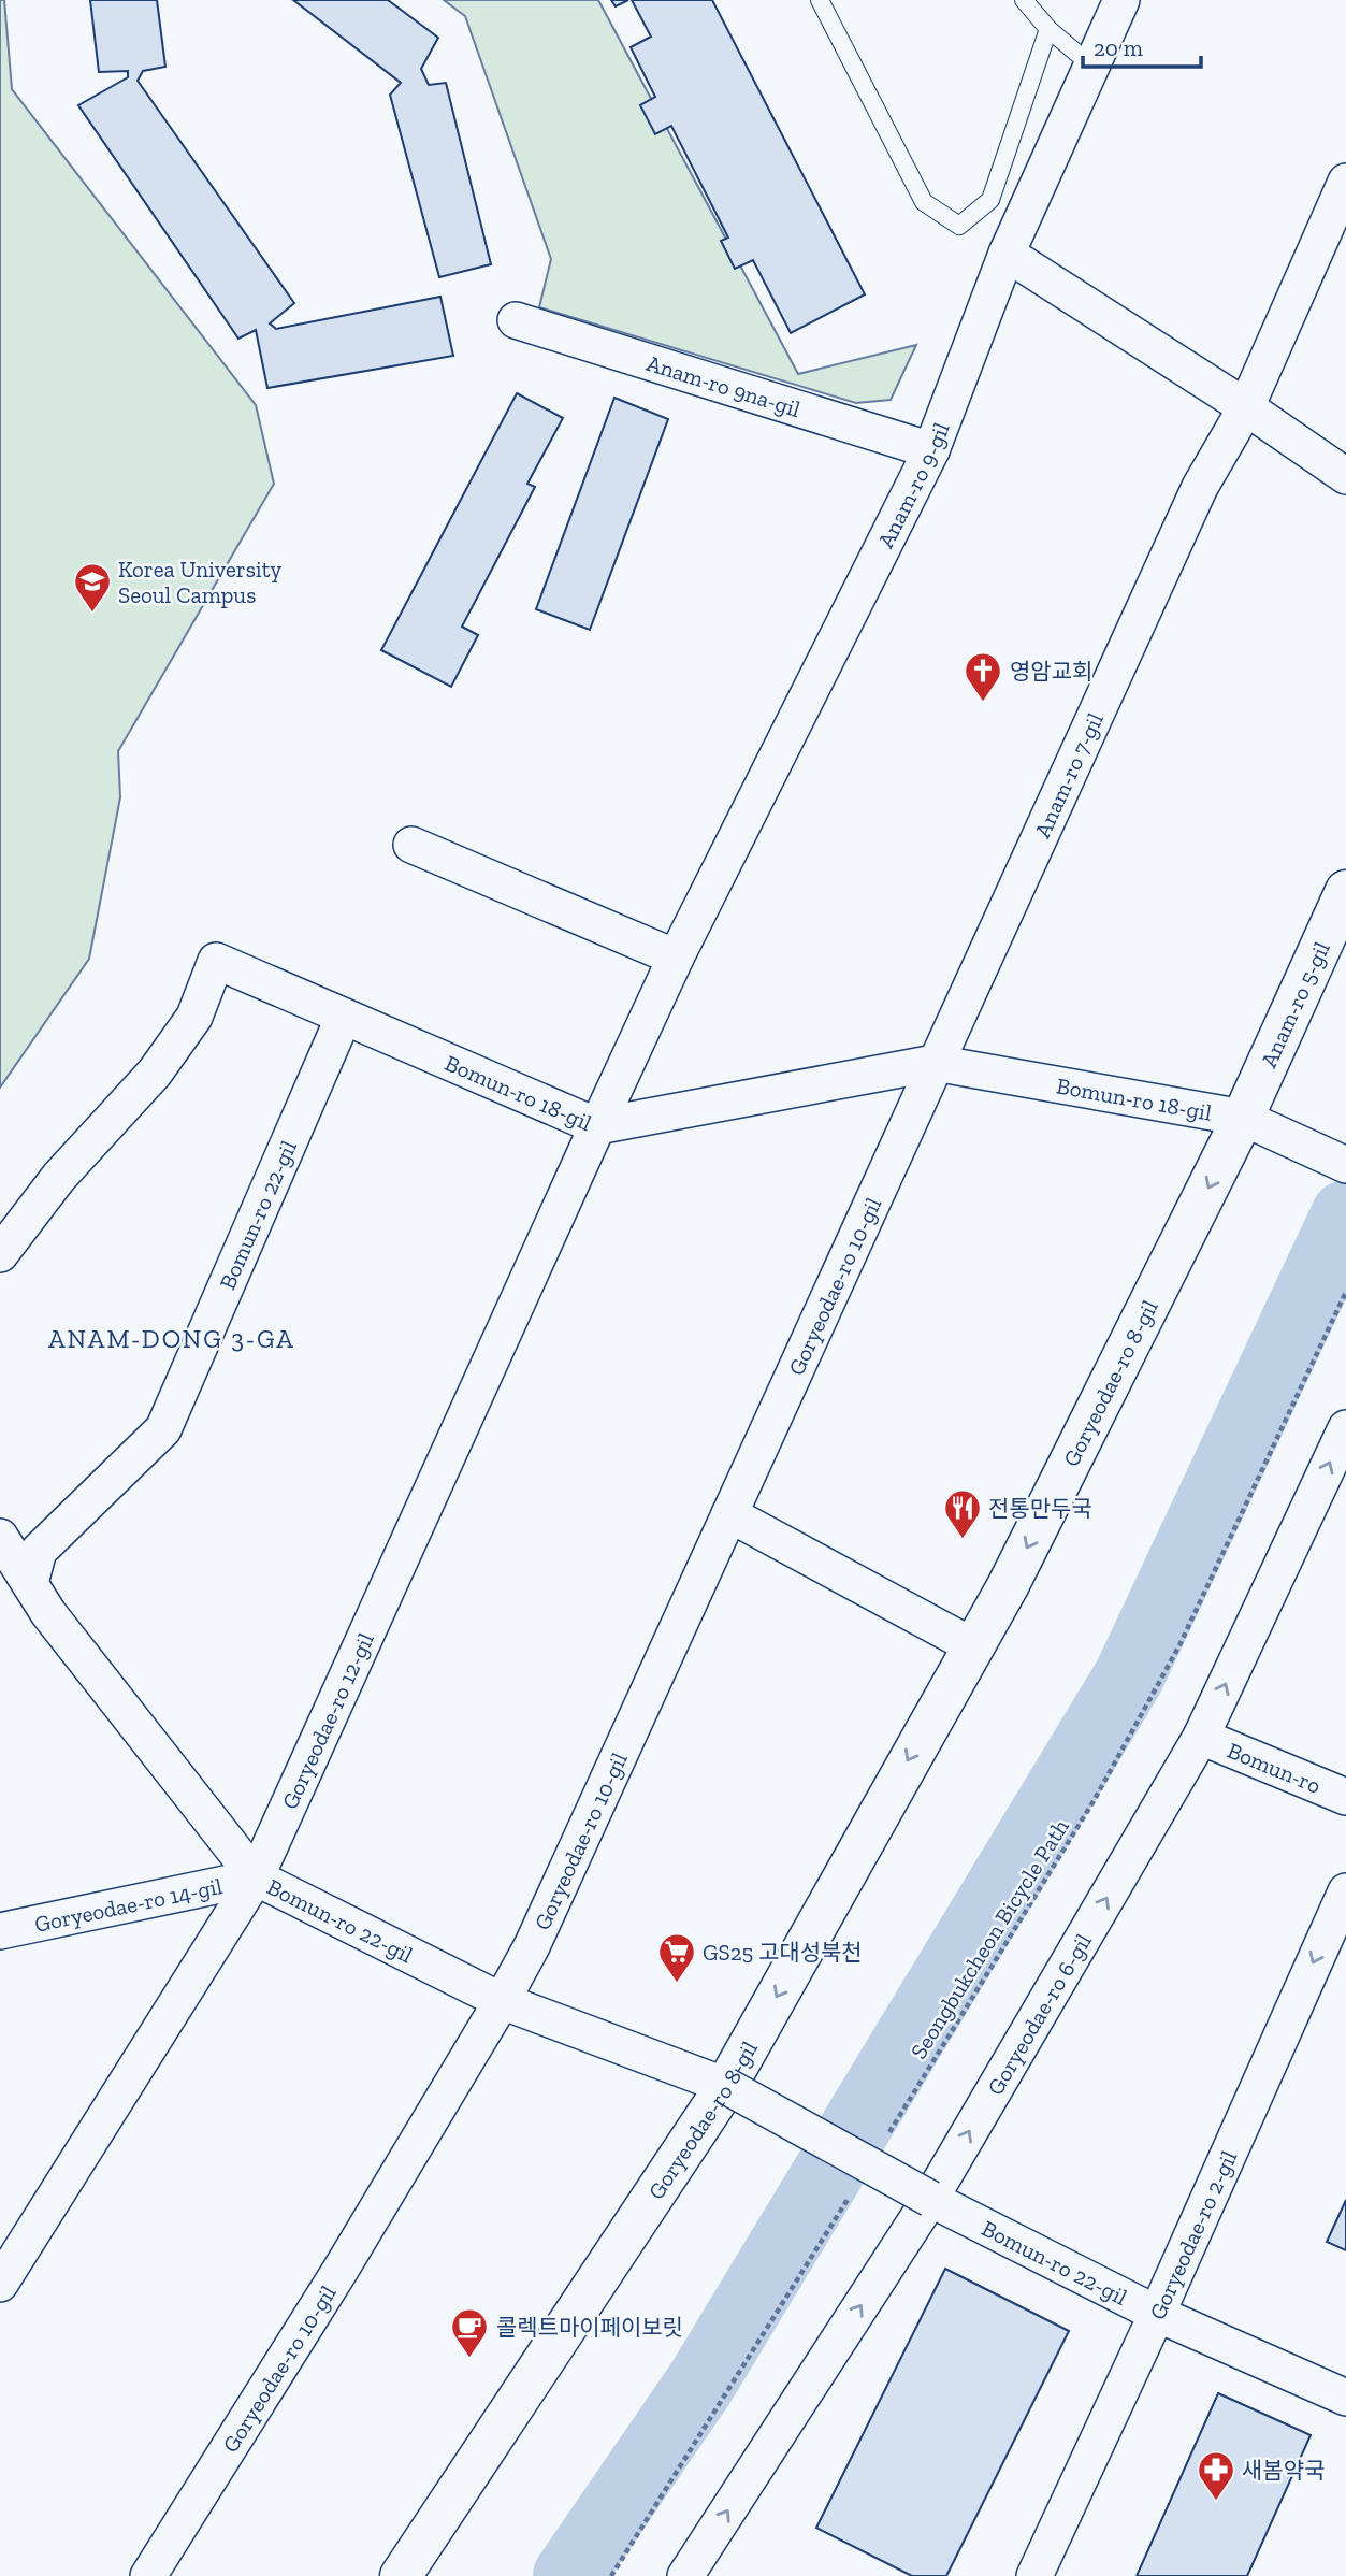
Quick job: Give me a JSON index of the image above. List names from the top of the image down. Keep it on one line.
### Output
{"streets":{"main road":["Anam-ro 5-gil","Goryeodae-ro 8-gil"],"street":["Anam-ro 9na-gil","Anam-ro 9-gil","Anam-ro 7-gil","Bomun-ro 18-gil","Bomun-ro 22-gil","Goryeodae-ro 10-gil","Goryeodae-ro 12-gil","Bomun-ro","Goryeodae-ro 14-gil","Goryeodae-ro 6-gil","Goryeodae-ro 2-gil"],"path":["Seongbukcheon Bicycle Path"]},"crossings":[["Anam-ro 9na-gil","Anam-ro 9-gil"],["Anam-ro 9-gil","Bomun-ro 18-gil"],["Anam-ro 9-gil","Goryeodae-ro 12-gil"],["Anam-ro 7-gil","Bomun-ro 18-gil"],["Anam-ro 7-gil","Goryeodae-ro 10-gil"],["Anam-ro 5-gil","Bomun-ro 18-gil"],["Anam-ro 5-gil","Goryeodae-ro 8-gil"],["Bomun-ro 18-gil","Bomun-ro 22-gil"],["Bomun-ro 18-gil","Goryeodae-ro 10-gil"],["Bomun-ro 18-gil","Goryeodae-ro 8-gil"],["Bomun-ro 18-gil","Goryeodae-ro 12-gil"],["Bomun-ro 22-gil","Goryeodae-ro 10-gil"],["Bomun-ro 22-gil","Goryeodae-ro 8-gil"],["Bomun-ro 22-gil","Goryeodae-ro 12-gil"],["Bomun-ro 22-gil","Goryeodae-ro 14-gil"],["Bomun-ro 22-gil","Goryeodae-ro 6-gil"],["Bomun-ro 22-gil","Goryeodae-ro 2-gil"],["Goryeodae-ro 12-gil","Goryeodae-ro 14-gil"],["Bomun-ro","Goryeodae-ro 6-gil"]],"one_way":["Goryeodae-ro 8-gil","Goryeodae-ro 6-gil","Goryeodae-ro 2-gil"],"districts":["ANAM-DONG 3-GA"],"places":{"school or university":["Korea University Seoul Campus"],"church":["영암교회"],"restaurant":["전통만두국"],"supermarket":["GS25 고대성북천"],"cafe":["콜렉트마이페이보릿"],"pharmacy":["새봄약국"]},"scale_bar":"20 m"}
